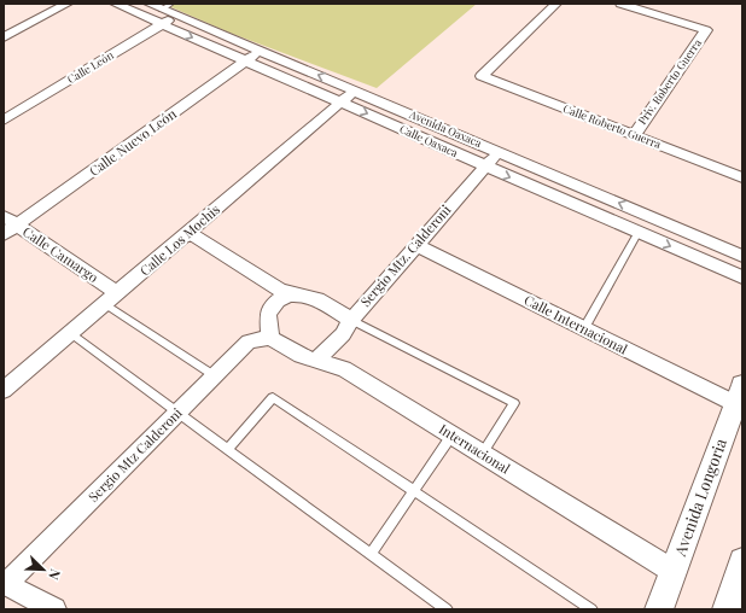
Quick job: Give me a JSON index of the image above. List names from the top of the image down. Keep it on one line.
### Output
{"streets":{"street":["Calle León","Priv. Roberto Guerra","Calle Roberto Guerra","Avenida Oaxaca","Calle Oaxaca","Calle Nuevo León","Calle Los Mochis","Calle Camargo","Sergio Mtz. Calderoni","Calle Internacional","Internacional","Sergio Mtz Calderoni","Avenida Longoria"]},"crossings":[["Calle León","Avenida Oaxaca"],["Calle León","Calle Oaxaca"],["Priv. Roberto Guerra","Calle Roberto Guerra"],["Avenida Oaxaca","Calle Nuevo León"],["Avenida Oaxaca","Calle Los Mochis"],["Avenida Oaxaca","Sergio Mtz. Calderoni"],["Calle Oaxaca","Calle Nuevo León"],["Calle Oaxaca","Calle Los Mochis"],["Calle Oaxaca","Sergio Mtz. Calderoni"],["Calle Nuevo León","Calle Camargo"],["Calle Los Mochis","Calle Camargo"],["Sergio Mtz. Calderoni","Calle Internacional"],["Sergio Mtz. Calderoni","Internacional"],["Sergio Mtz. Calderoni","Sergio Mtz Calderoni"],["Calle Internacional","Avenida Longoria"],["Internacional","Sergio Mtz Calderoni"],["Internacional","Avenida Longoria"]],"one_way":["Avenida Oaxaca","Calle Oaxaca"],"north":"bottom right"}
